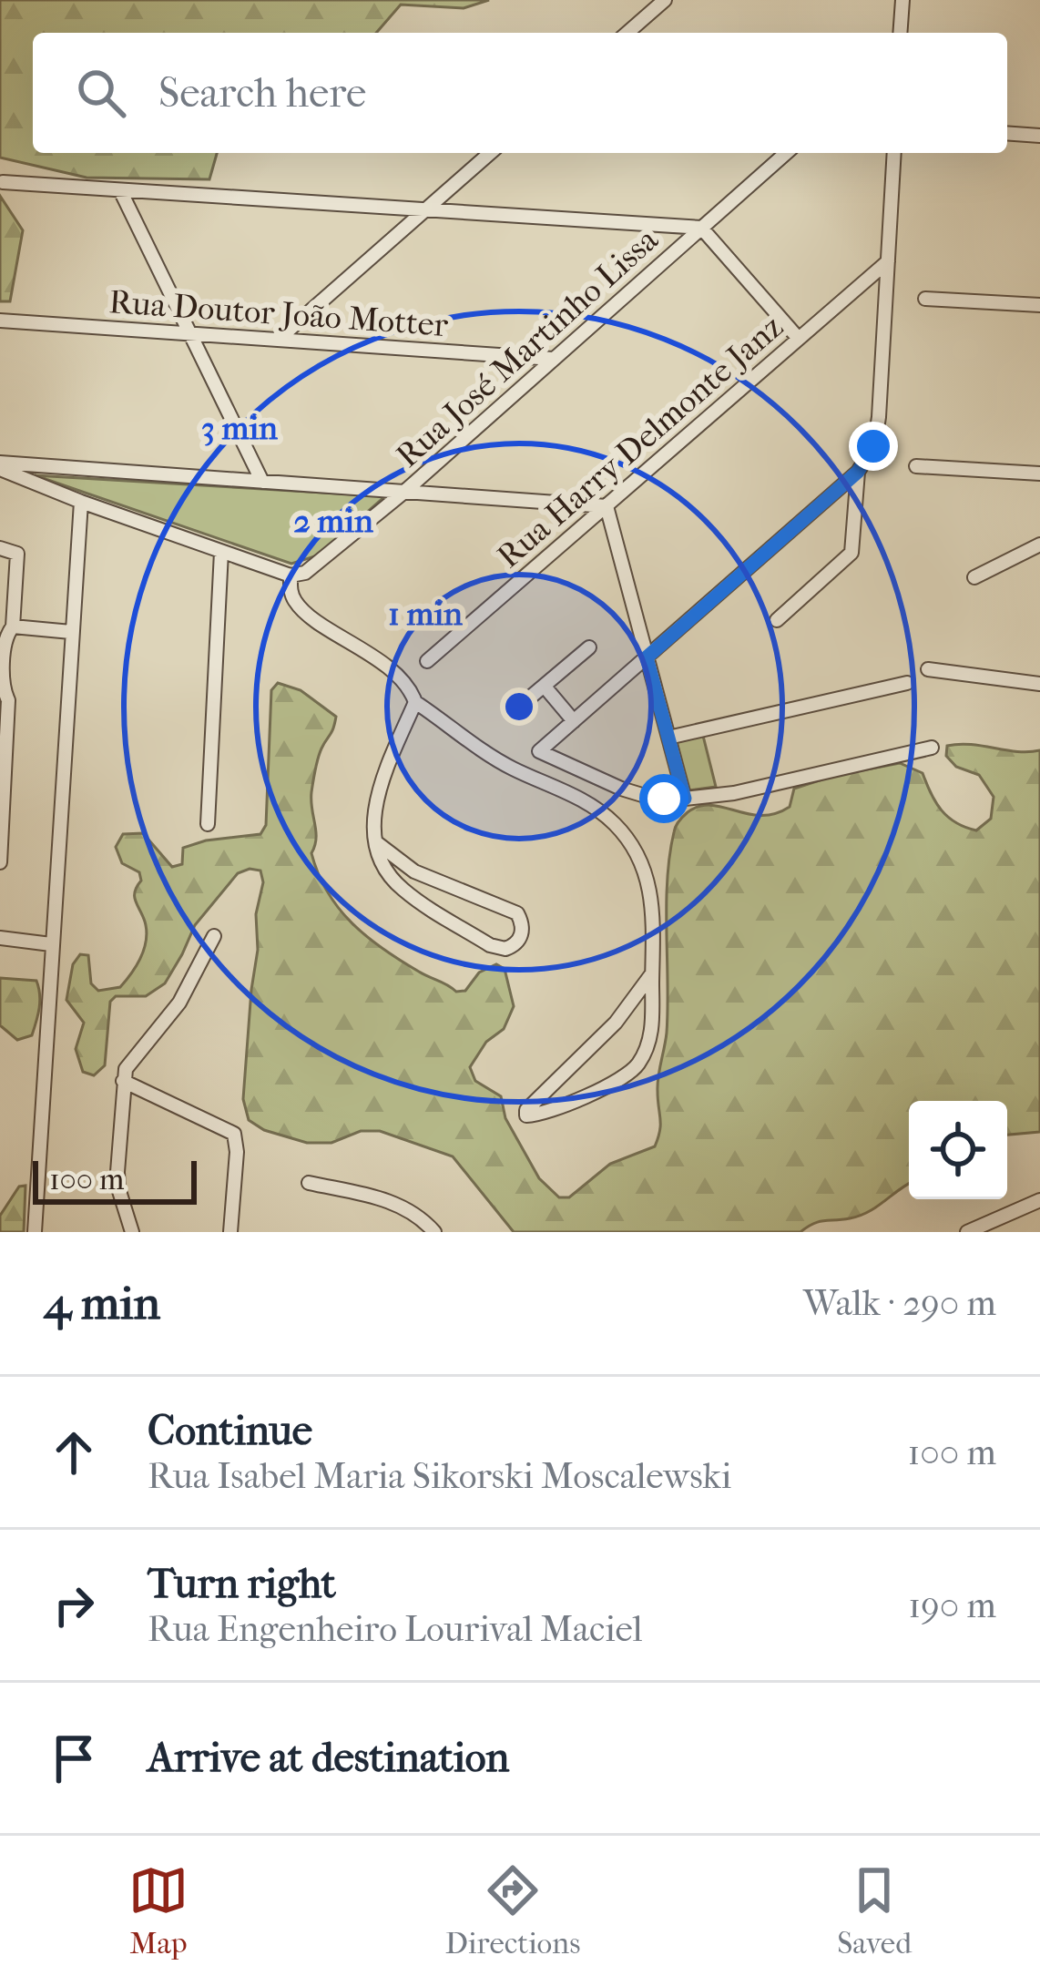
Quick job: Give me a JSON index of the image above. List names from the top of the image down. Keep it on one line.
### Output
{"streets":{"street":["Rua Doutor João Motter","Rua José Martinho Lissa","Rua Harry Delmonte Janz"]},"crossings":[["Rua Doutor João Motter","Rua José Martinho Lissa"]],"scale_bar":"100 m","page":{"search":"Search here","scale":"100 m","heading":["4 min","Walk · 290 m"],"list":[["Continue","Rua Isabel Maria Sikorski Moscalewski","100 m"],["Turn right","Rua Engenheiro Lourival Maciel","190 m"],"Arrive at destination"],"nav":["Map","Directions","Saved"]},"rings":["3 min","2 min","1 min"]}
